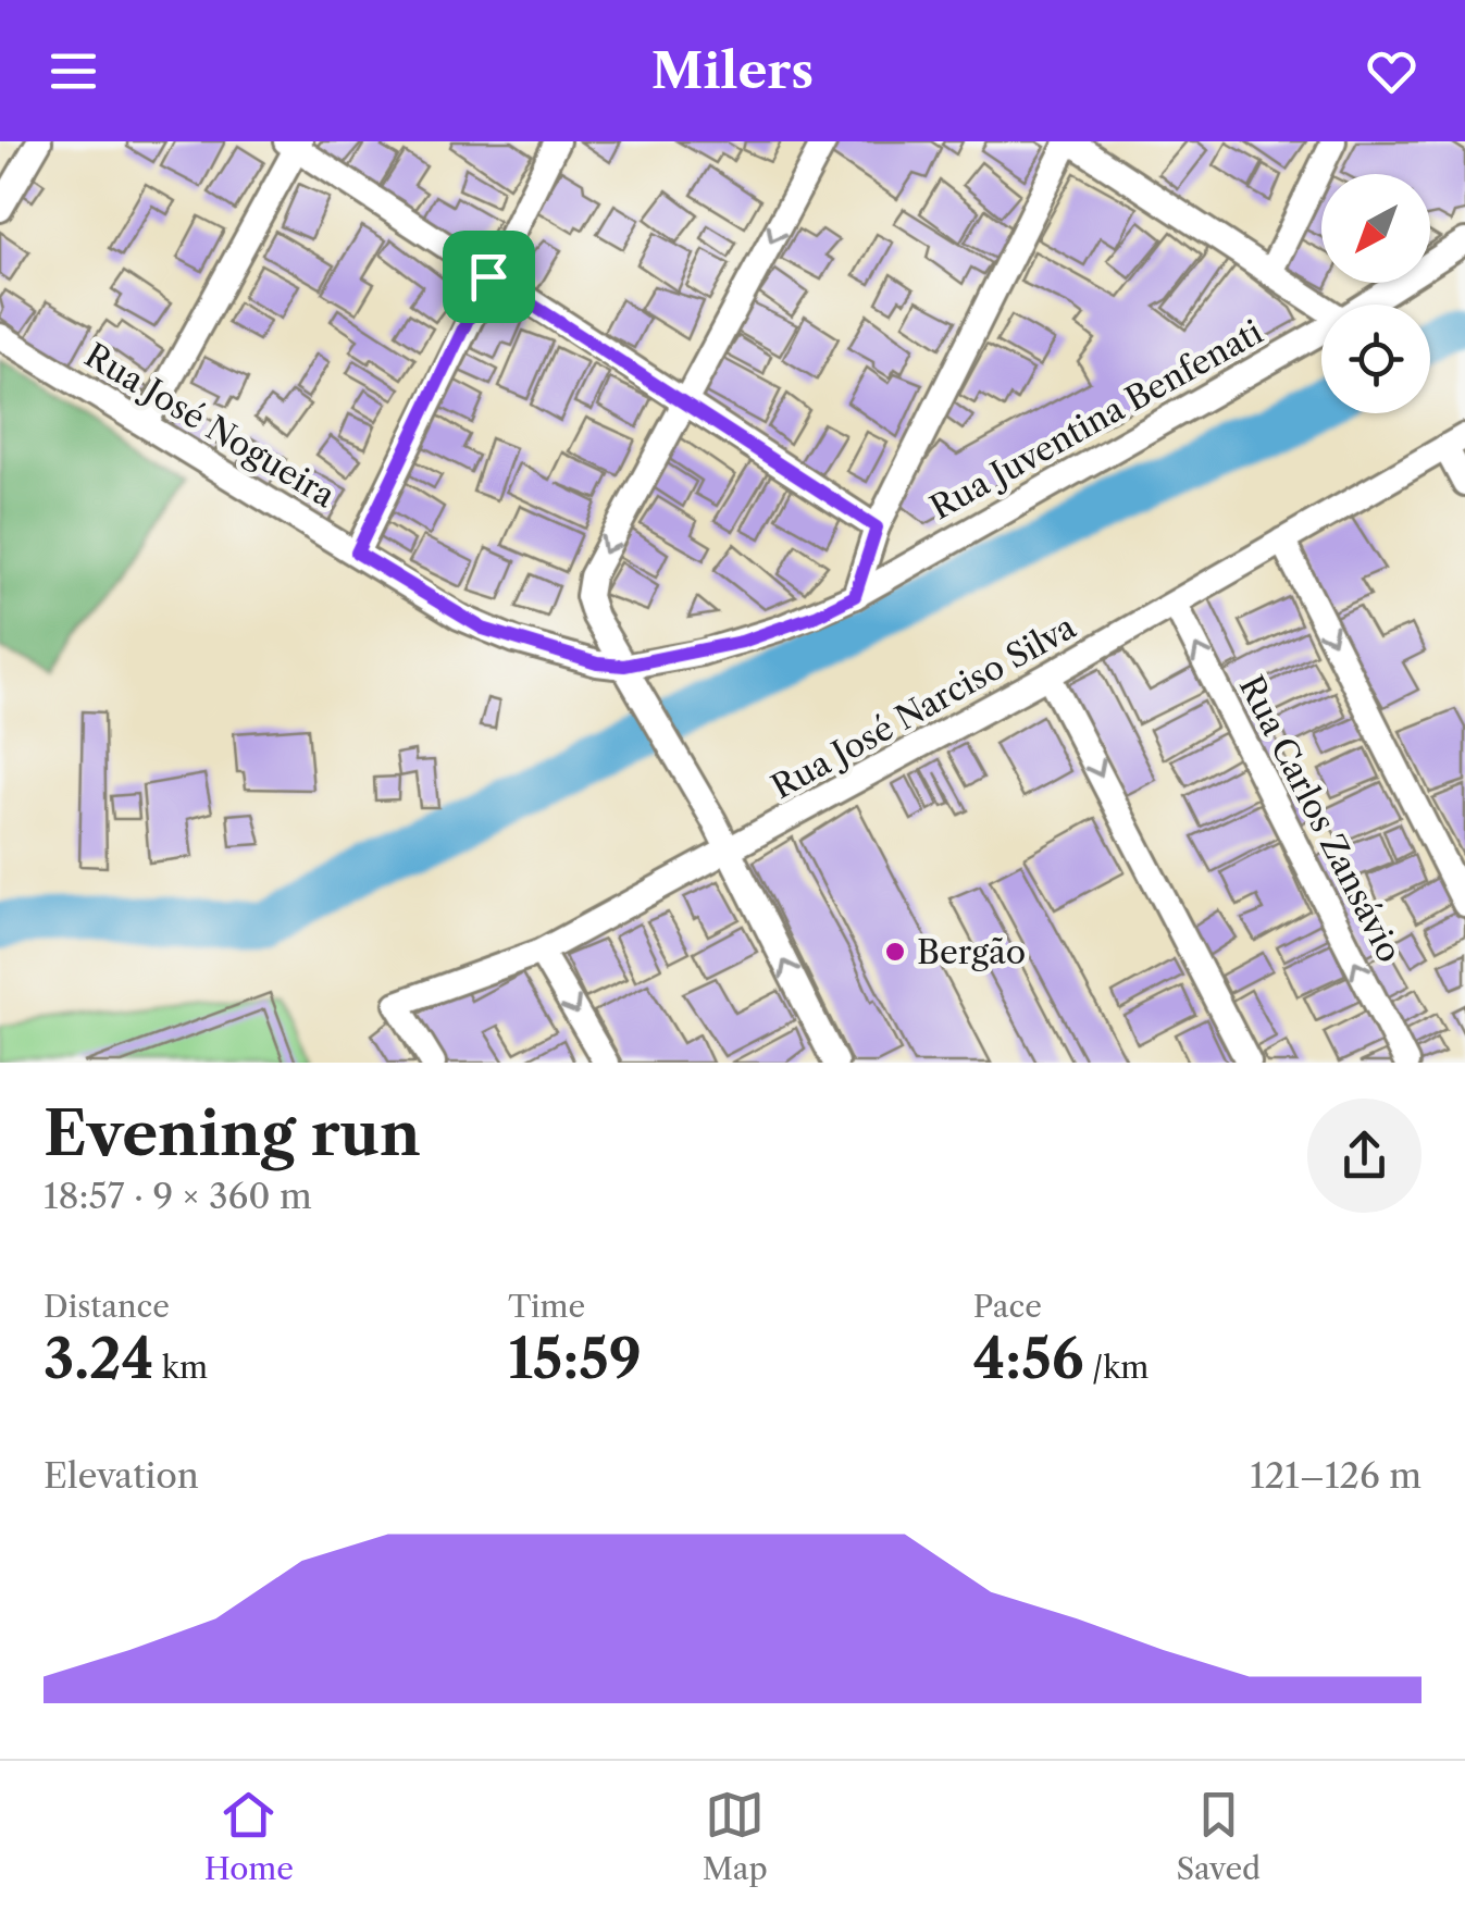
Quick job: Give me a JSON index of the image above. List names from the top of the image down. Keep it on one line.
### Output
{"streets":{"street":["Rua Juventina Benfenati","Rua José Nogueira","Rua José Narciso Silva","Rua Carlos Zansávio"]},"crossings":[["Rua Juventina Benfenati","Rua José Nogueira"],["Rua José Narciso Silva","Rua Carlos Zansávio"]],"places":["Bergão"],"north":"bottom left","page":{"header":"Milers","heading":["Evening run","18:57 · 9 × 360 m"],"stats":[["Distance","3.24 km"],["Time","15:59"],["Pace","4:56 /km"]],"chart":["Elevation","121–126 m"],"tabs":["Home","Map","Saved"]}}
